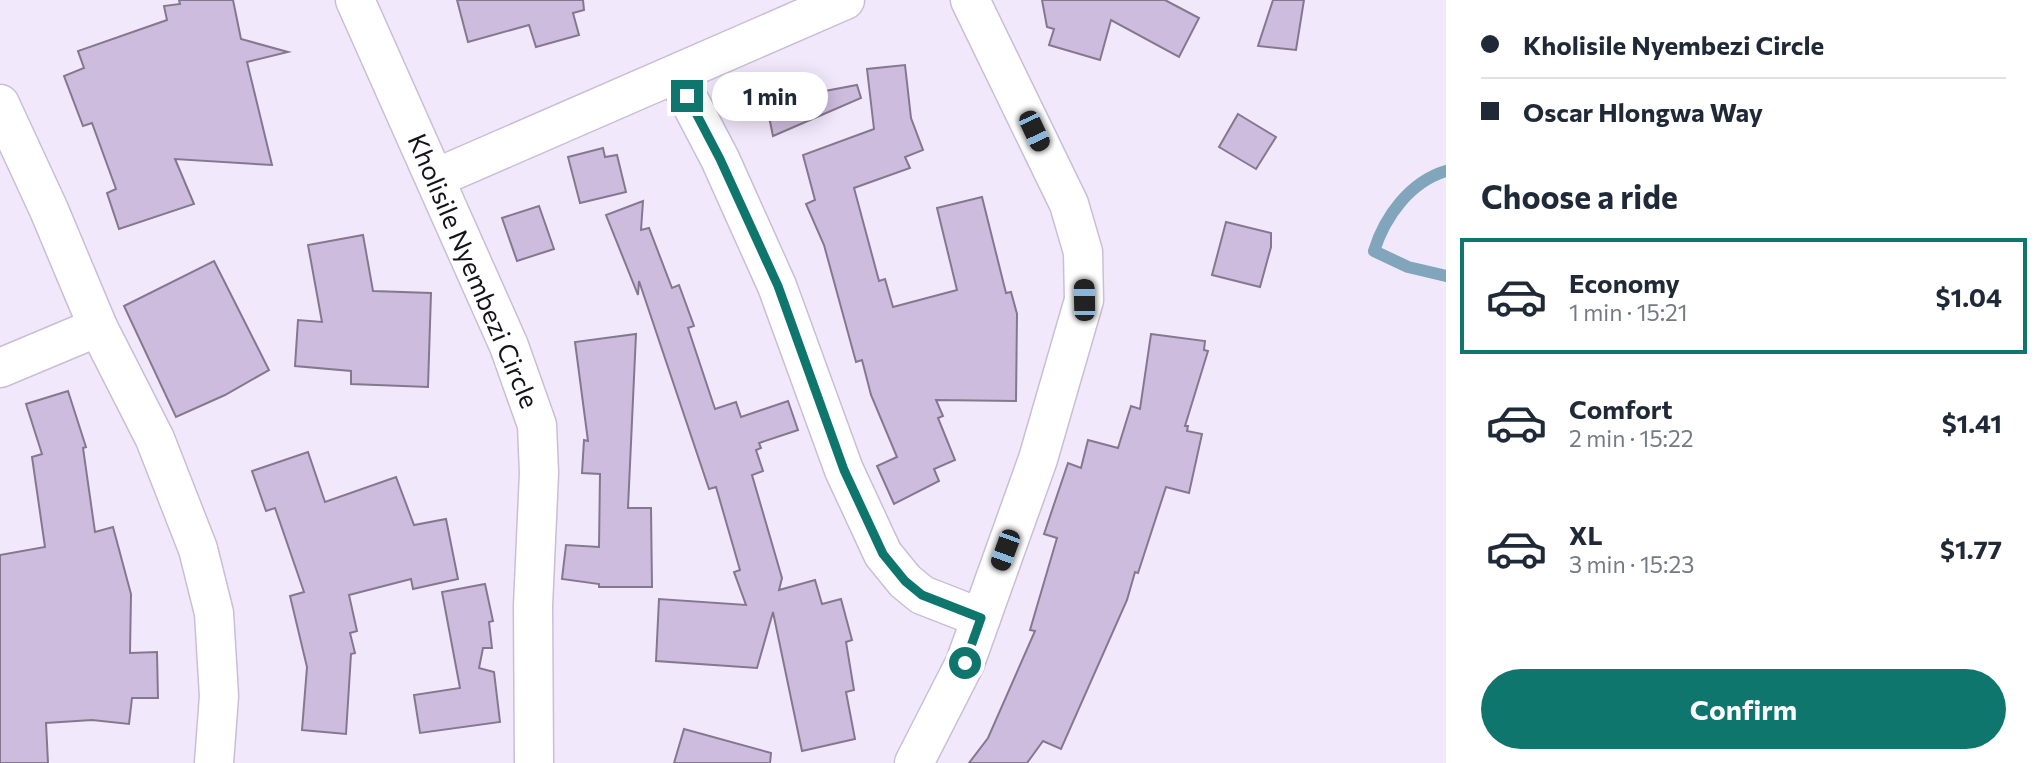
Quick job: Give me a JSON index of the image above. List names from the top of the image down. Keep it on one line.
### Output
{"streets":{"street":["Kholisile Nyembezi Circle"]},"page":{"banner":["Kholisile Nyembezi Circle","Oscar Hlongwa Way"],"bubble":"1 min","heading":"Choose a ride","list":[{"name":"Economy","note":"1 min · 15:21","value":"$1.04"},{"name":"Comfort","note":"2 min · 15:22","value":"$1.41"},{"name":"XL","note":"3 min · 15:23","value":"$1.77"}],"buttons":"Confirm"}}
